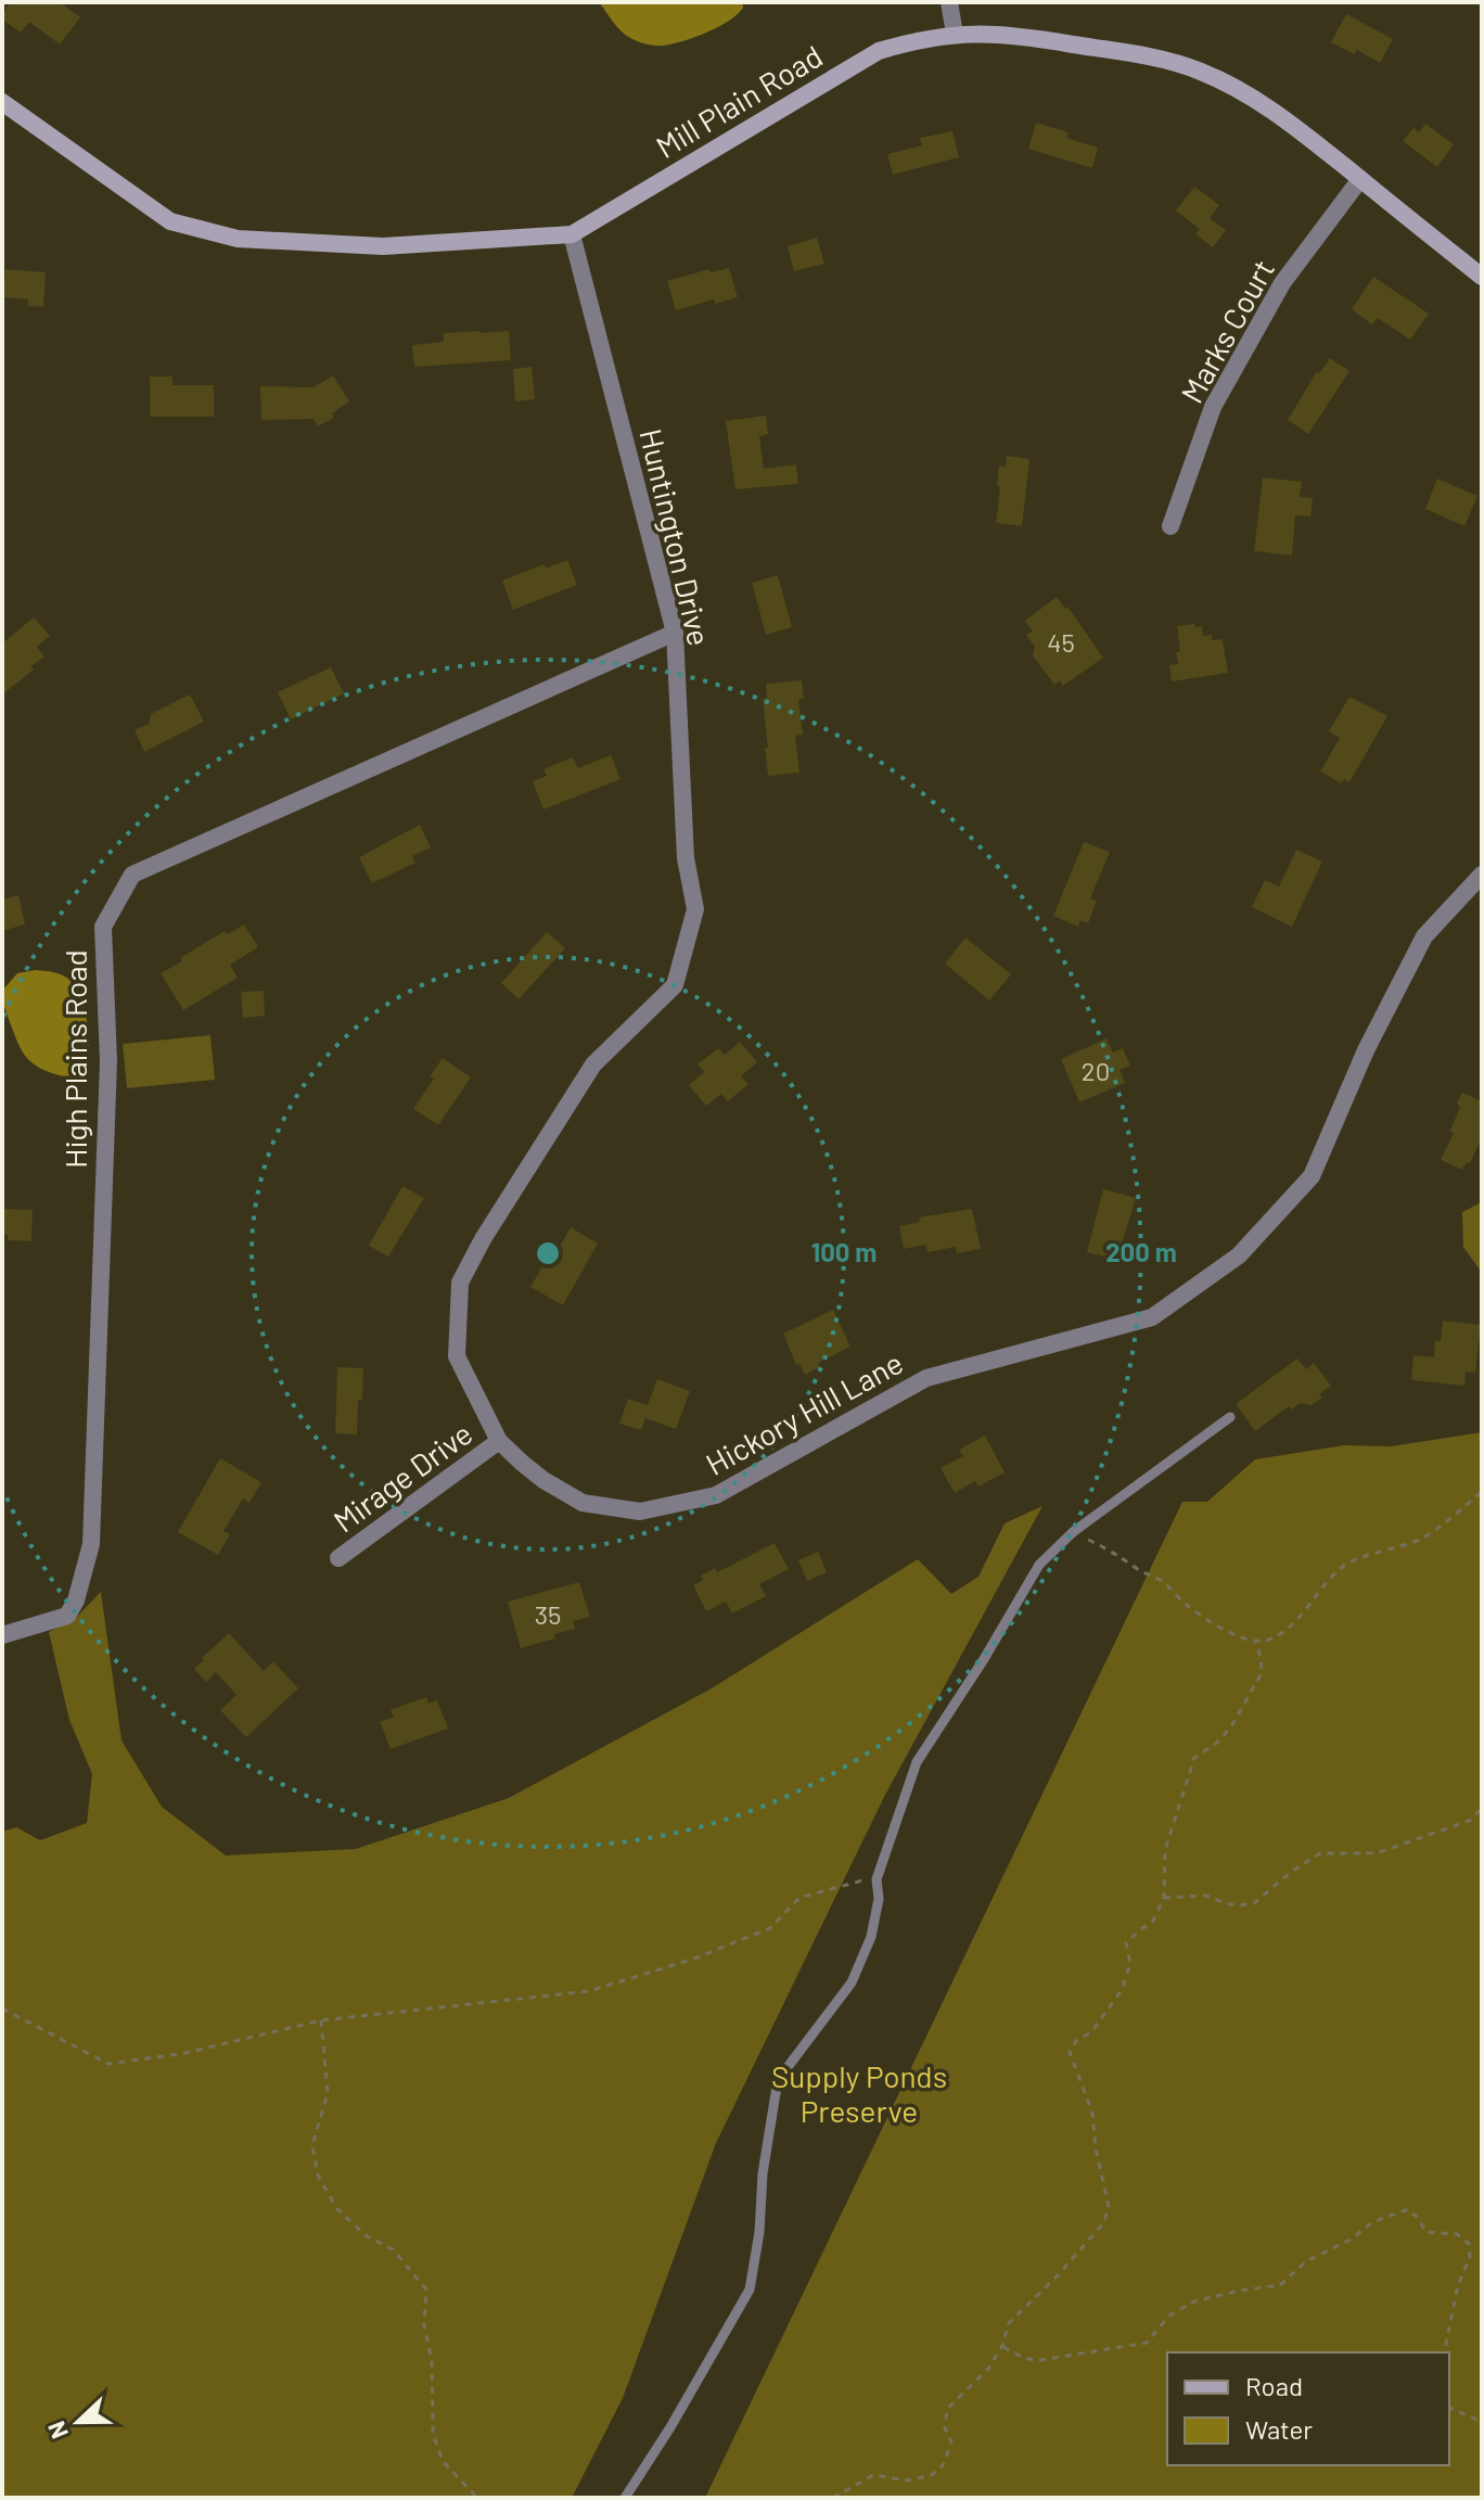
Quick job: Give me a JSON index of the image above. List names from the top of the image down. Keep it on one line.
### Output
{"streets":{"street":["Mill Plain Road","Marks Court","Huntington Drive","High Plains Road","Hickory Hill Lane","Mirage Drive"]},"crossings":[["Mill Plain Road","Marks Court"],["Mill Plain Road","Huntington Drive"],["Huntington Drive","High Plains Road"],["Huntington Drive","Hickory Hill Lane"],["Hickory Hill Lane","Mirage Drive"]],"parks":["Supply Ponds Preserve"],"house_numbers":["45","20","35"],"legend":["Road","Water"],"north":"left","rings":["100 m","200 m"]}
